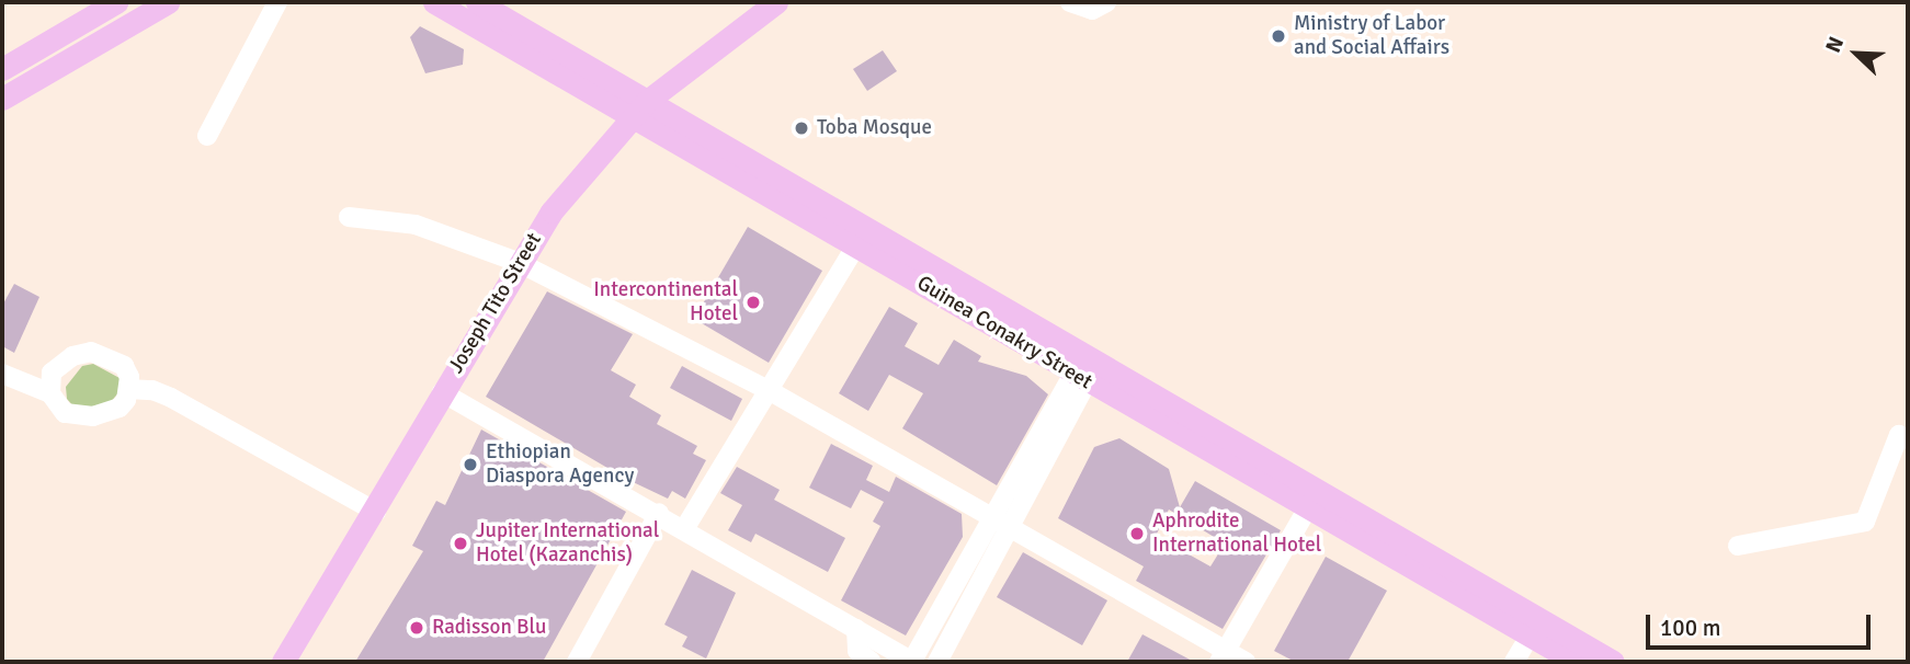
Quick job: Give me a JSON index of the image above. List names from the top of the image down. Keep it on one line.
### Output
{"streets":{"main road":["Joseph Tito Street","Guinea Conakry Street"]},"crossings":[["Joseph Tito Street","Guinea Conakry Street"]],"places":["Ministry of Labor and Social Affairs","Toba Mosque","Intercontinental Hotel","Ethiopian Diaspora Agency","Aphrodite International Hotel","Jupiter International Hotel (Kazanchis)","Radisson Blu"],"scale_bar":"100 m","north":"top left"}
